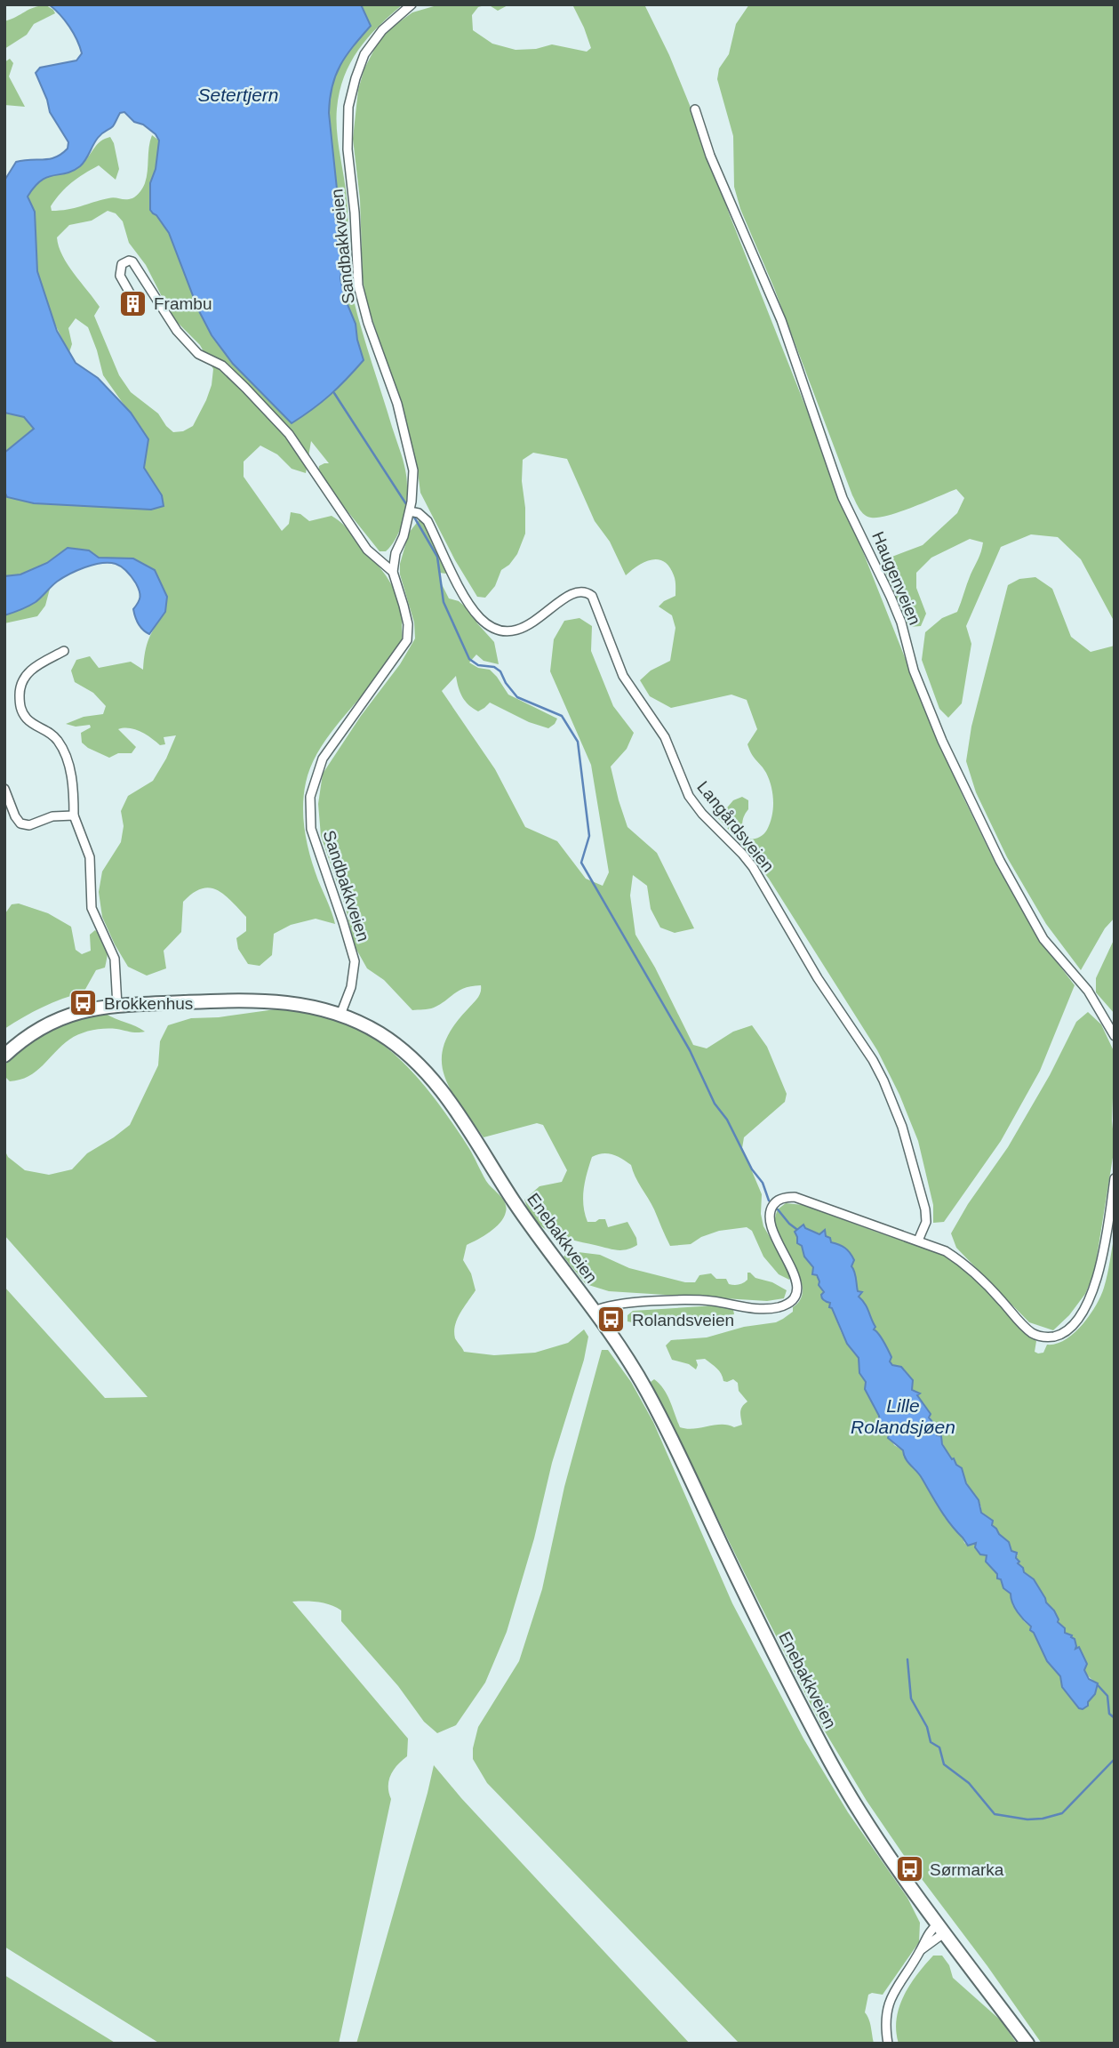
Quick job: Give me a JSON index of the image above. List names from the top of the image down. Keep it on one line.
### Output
{"streets":{"main road":["Enebakkveien"],"street":["Sandbakkveien","Haugenveien","Langårdsveien"]},"crossings":[["Sandbakkveien","Langårdsveien"],["Sandbakkveien","Enebakkveien"]],"water":["Setertjern","Lille Rolandsjøen"],"places":{"building":["Frambu"],"bus stop":["Brokkenhus","Rolandsveien","Sørmarka"]}}
